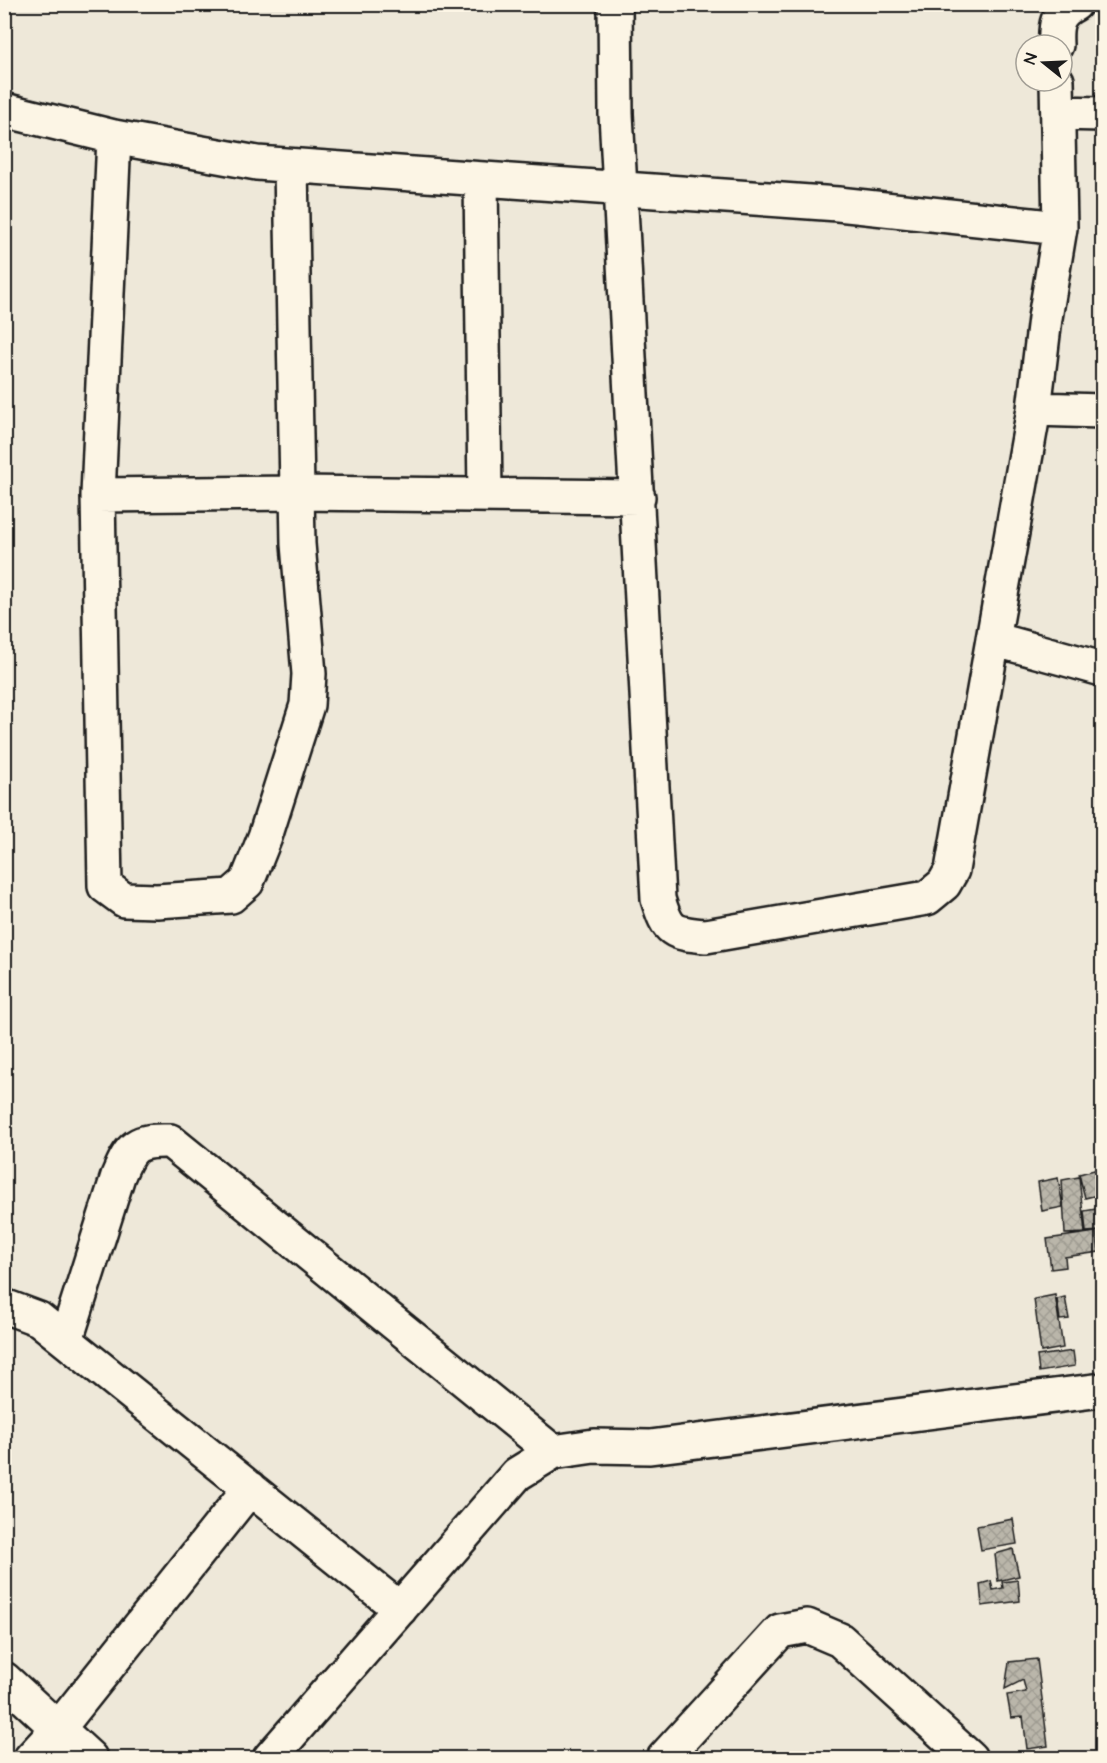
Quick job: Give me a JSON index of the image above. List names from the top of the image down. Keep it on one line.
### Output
{"north":"left"}
